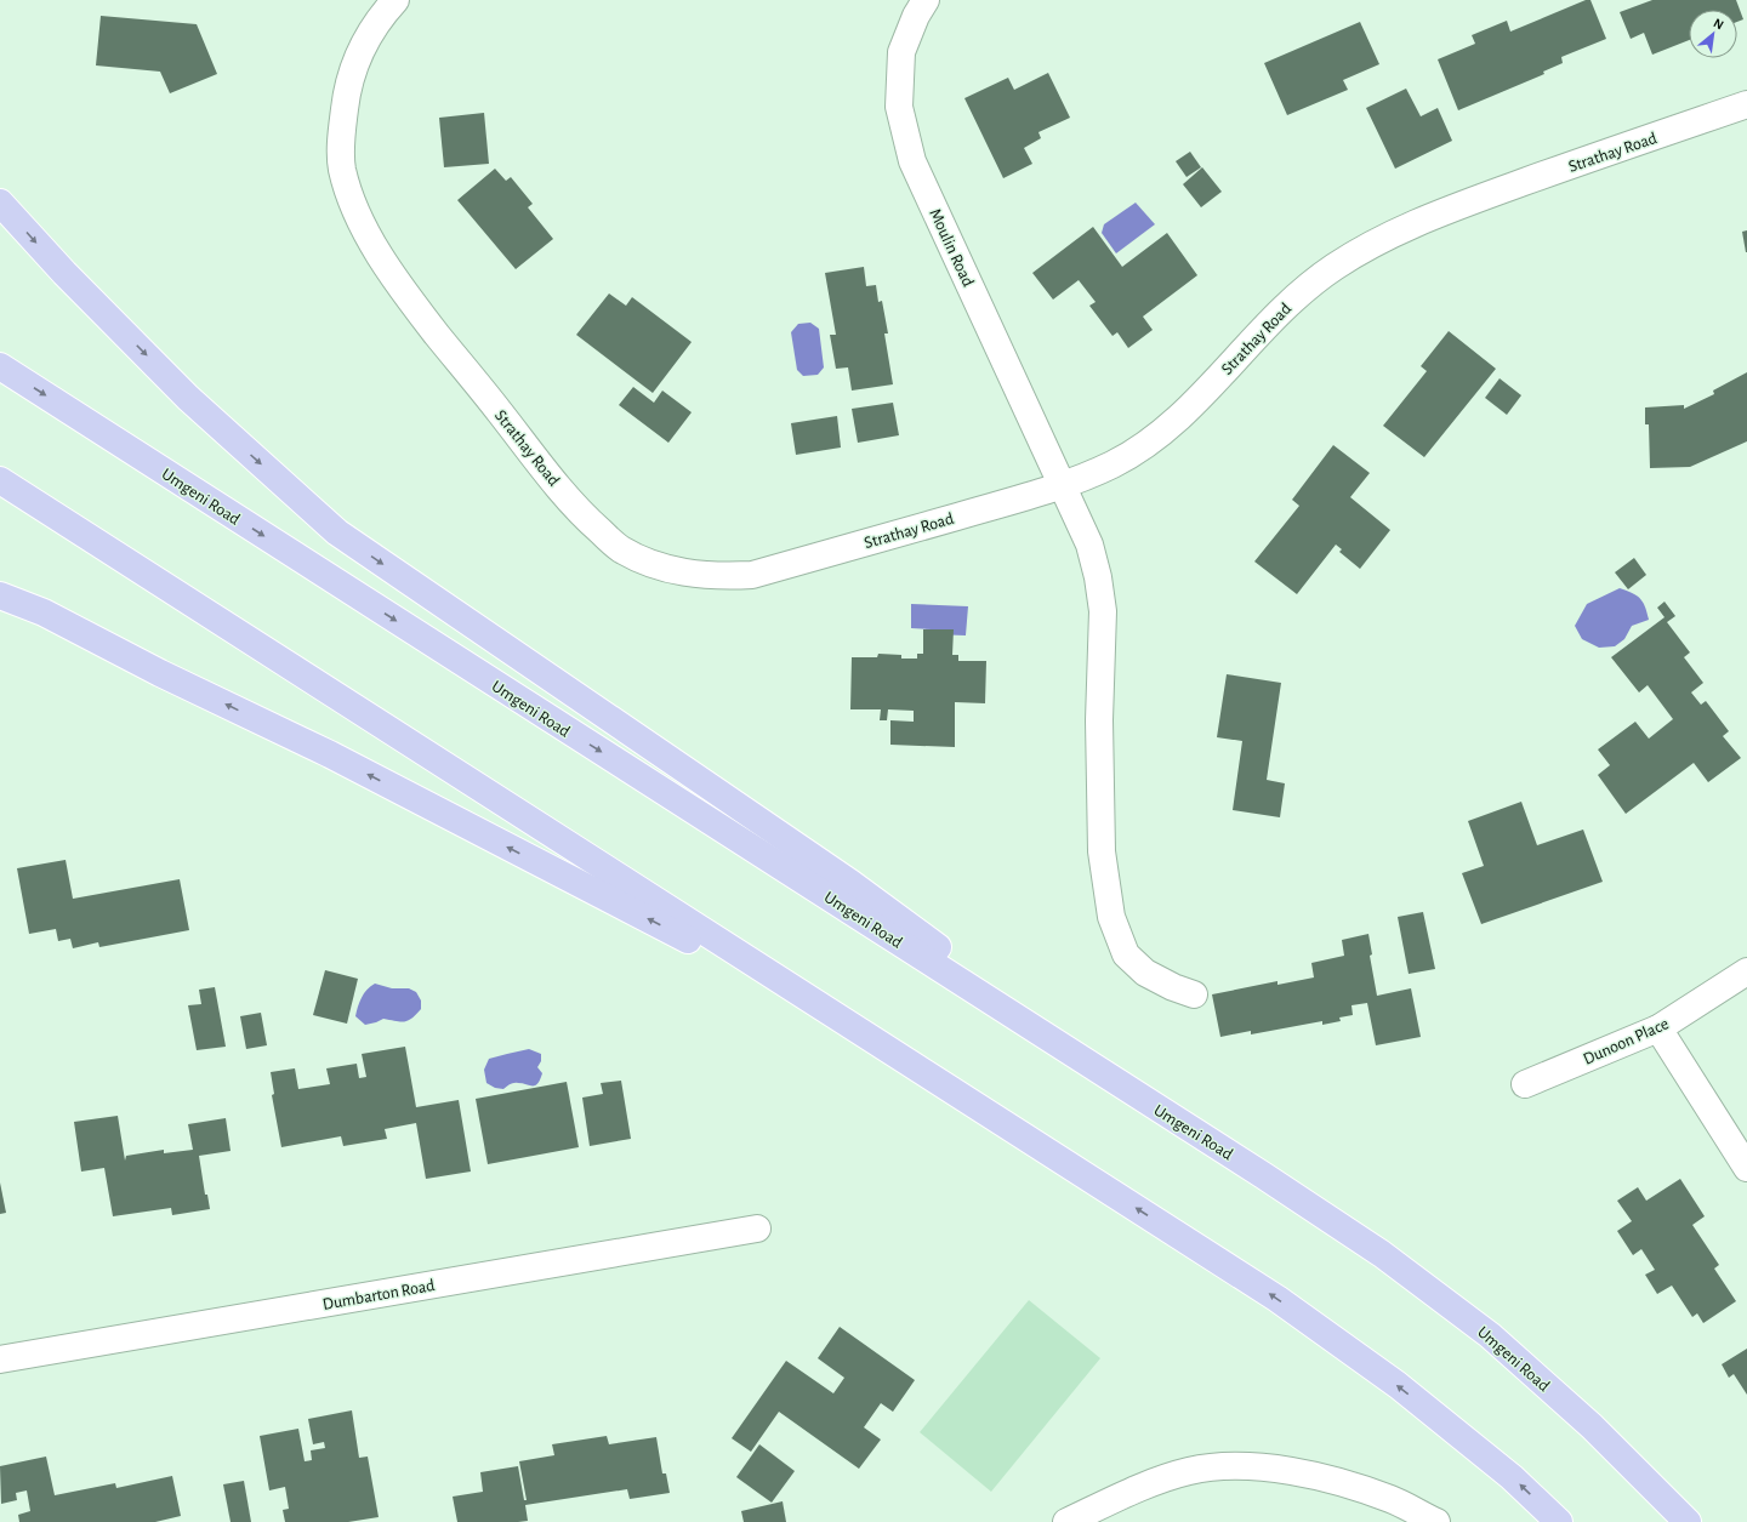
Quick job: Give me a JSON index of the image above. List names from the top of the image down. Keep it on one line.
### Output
{"streets":{"highway":["Umgeni Road"],"street":["Strathay Road","Moulin Road","Dunoon Place","Dumbarton Road"]},"crossings":[["Strathay Road","Moulin Road"]],"north":"top right"}
